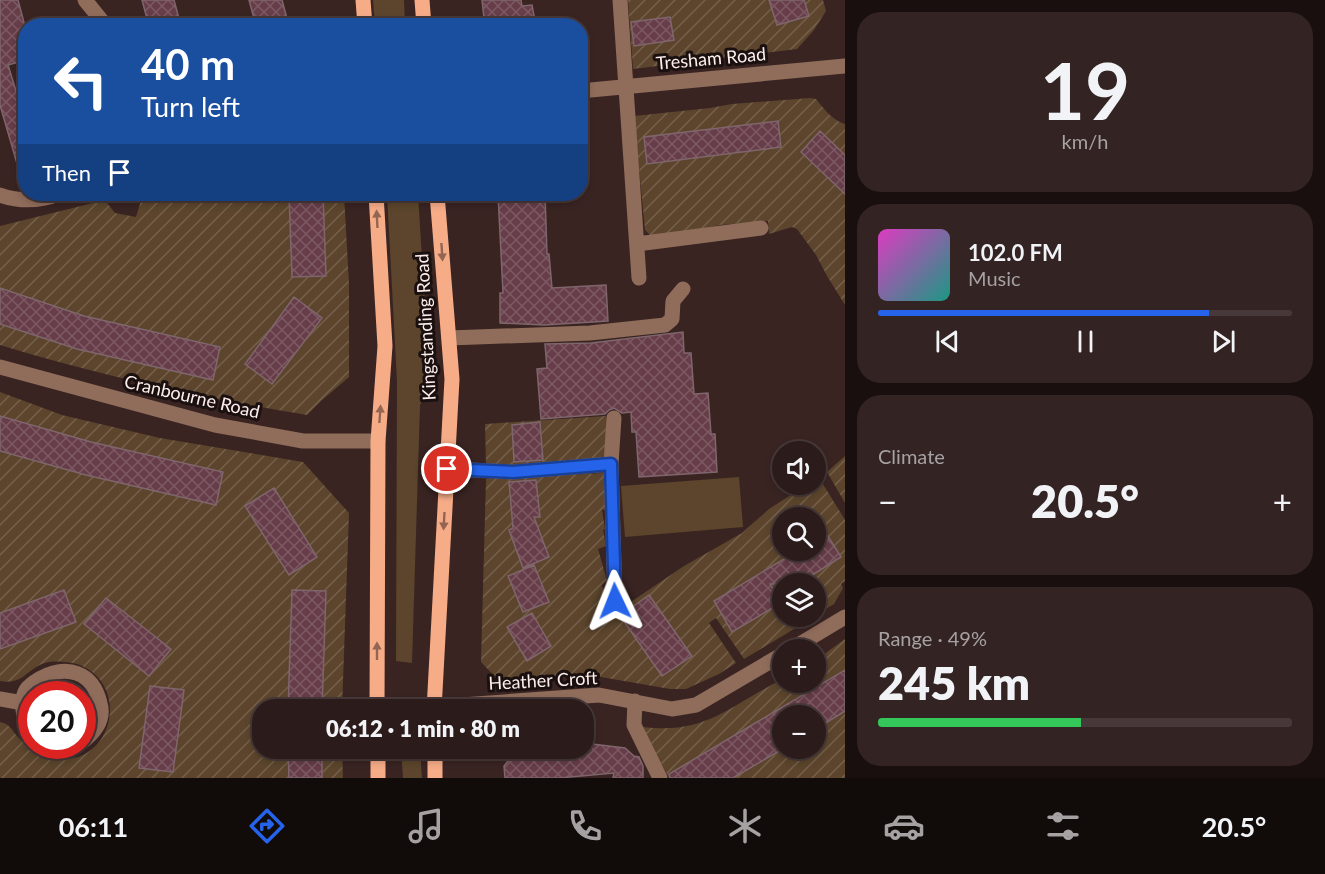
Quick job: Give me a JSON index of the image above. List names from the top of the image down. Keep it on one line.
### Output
{"streets":{"main road":["Kingstanding Road"],"street":["Tresham Road","Cranbourne Road","Heather Croft"]},"page":{"tile":[["19","km/h"],"Climate",["Range · 49%","245 km"]],"turn":["40 m","Turn left"],"then":"Then","song":["102.0 FM","Music"],"map_buttons":["+","−"],"heat":["−","20.5°","+"],"limit":"20","trip":"06:12 · 1 min · 80 m","tabs":["06:11","20.5°"]}}
